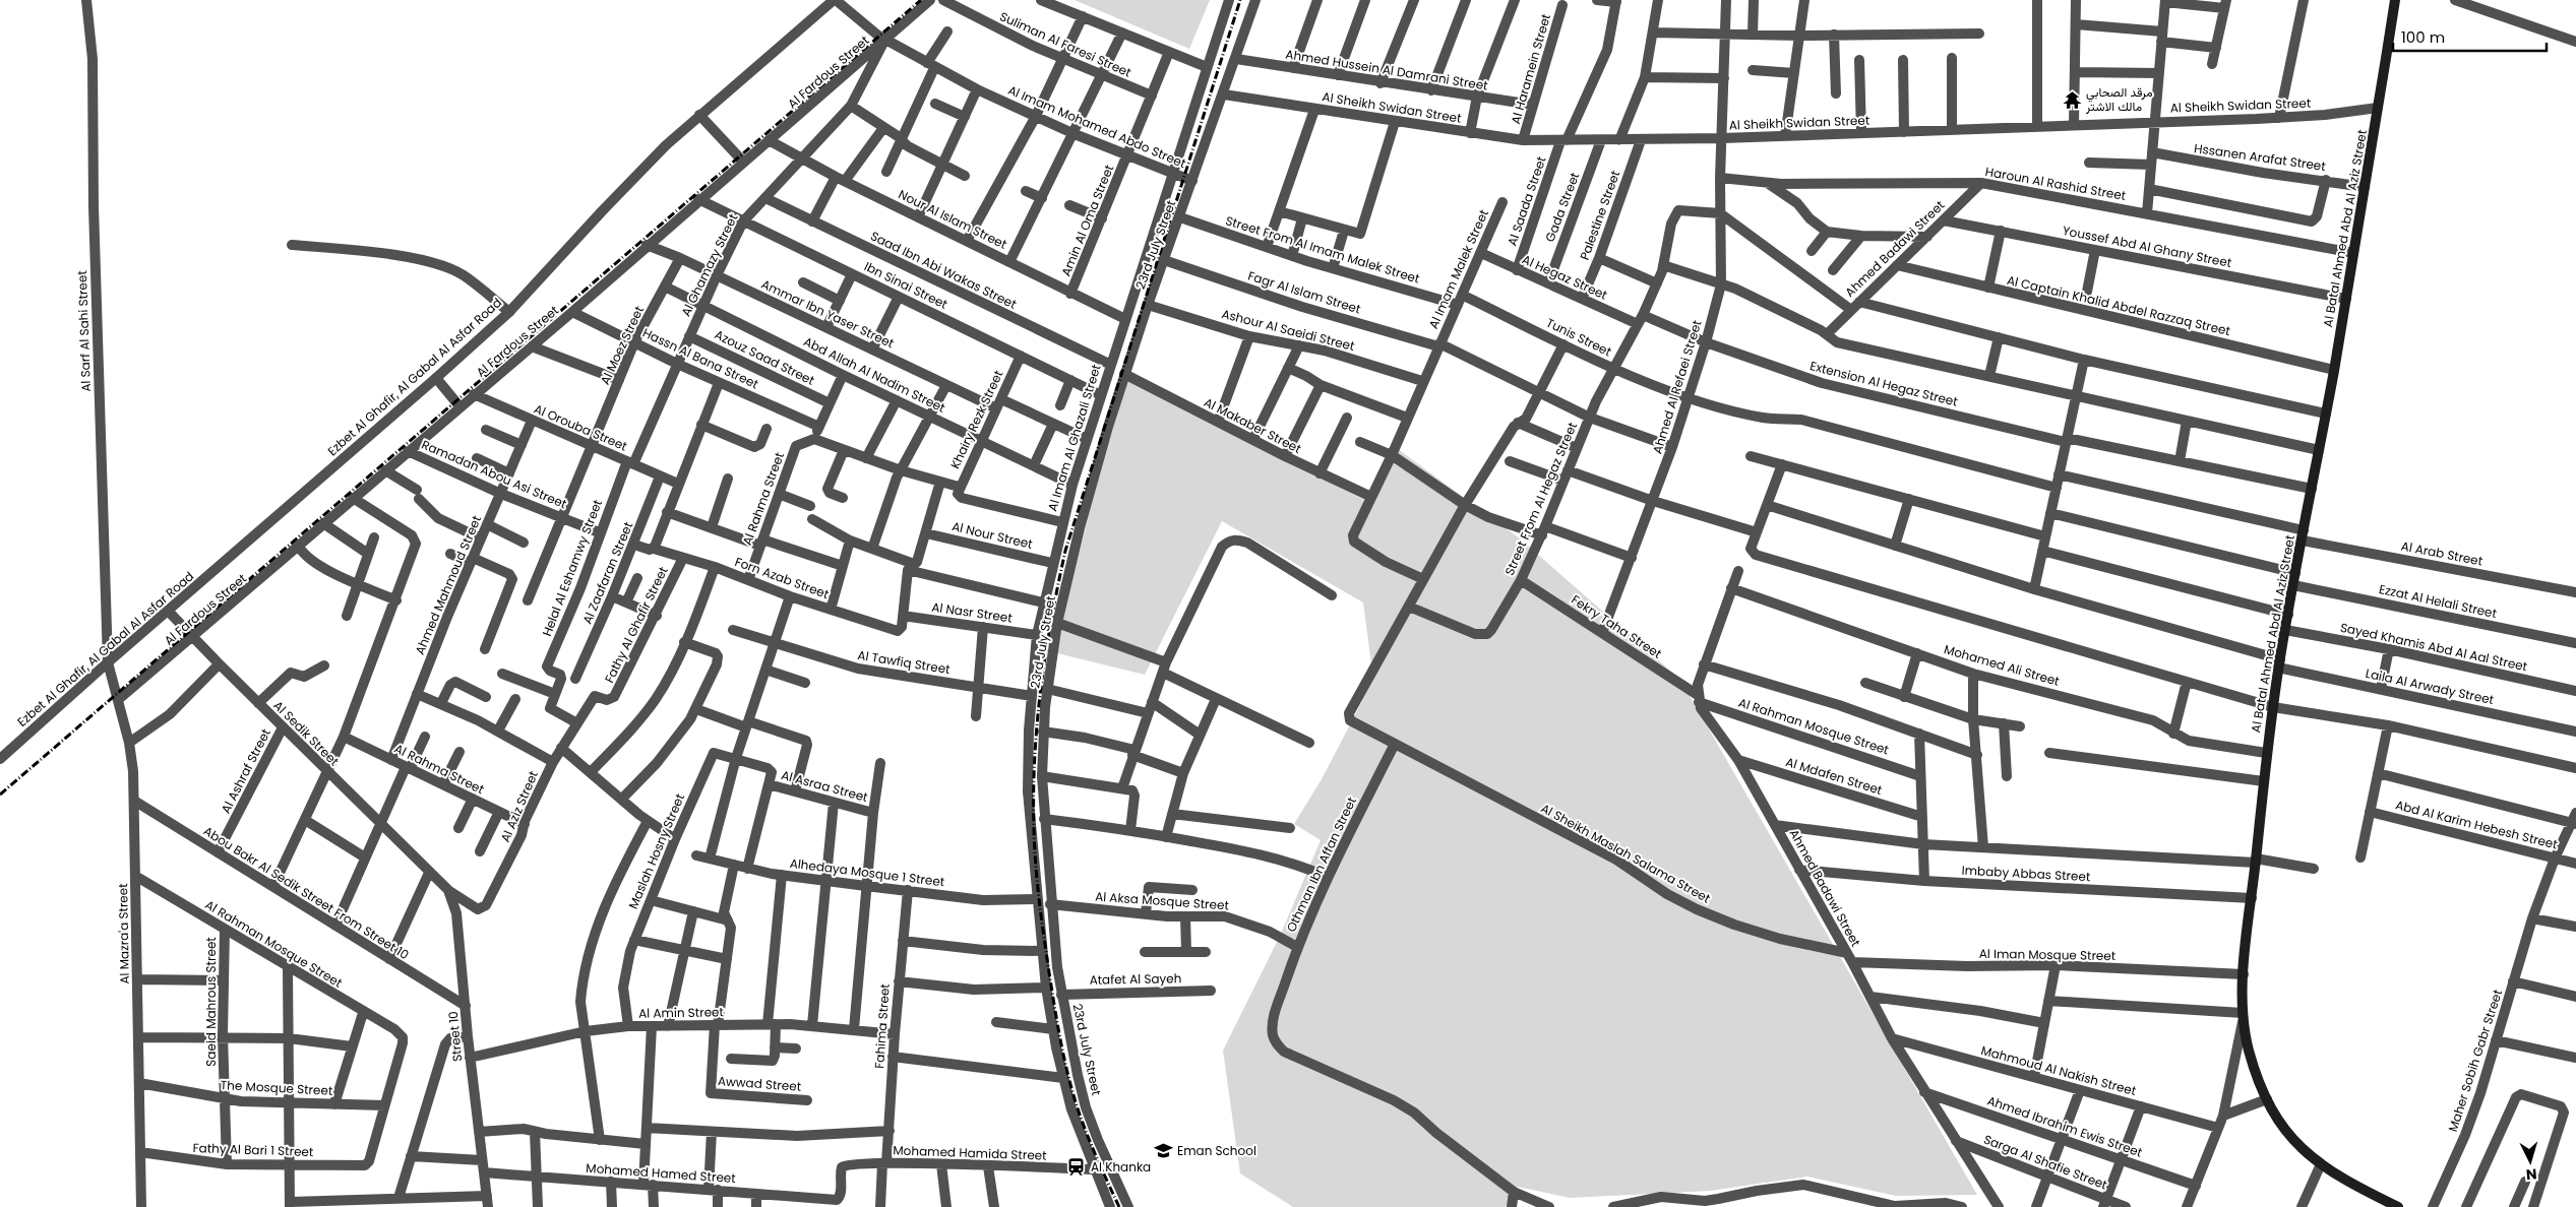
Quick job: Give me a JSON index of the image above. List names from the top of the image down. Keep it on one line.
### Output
{"streets":{"main road":["Al Batal Ahmed Abd Al Aziz Street"],"street":["Suliman Al Faresi Street","Al Haramein Street","Ahmed Hussein Al Damrani Street","Al Fardous Street","Al Sheikh Swidan Street","Al Imam Mohamed Abdo Street","Hssanen Arafat Street","Haroun Al Rashid Street","Al Saada Street","Gada Street","Palestine Street","Nour Al Islam Street","Amin Al Oma Street","23rd July Street","Youssef Abd Al Ghany Street","Ahmed Badawi Street","Street From Al Imam Malek Street","Al Ghamazy Street","Al Imam Malek Street","Saad Ibn Abi Wakas Street","Al Hegaz Street","Ibn Sinai Street","Fagr Al Islam Street","Al Captain Khalid Abdel Razzaq Street","Ammar Ibn Yaser Street","Ashour Al Saeidi Street","Al Sarf Al Sahi Street","Tunis Street","Al Moez Street","Azouz Saad Street","Hassn Al Bana Street","Abd Allah Al Nadim Street","Ezbet Al Ghafir, Al Gabal Al Asfar Road","Extension Al Hegaz Street","Ahmed Al Refaei Street","Khairy Rezk Street","Al Makaber Street","Al Orouba Street","Al Imam Al Ghazali Street","Ramadan Abou Asi Street","Al Rahma Street","Street From Al Hegaz Street","Al Nour Street","Al Arab Street","Helal Al Eshamwy Street","Al Zaafaran Street","Forn Azab Street","Ahmed Mahmoud Street","Ezzat Al Helali Street","Al Nasr Street","Fathy Al Ghafir Street","Fekry Taha Street","Sayed Khamis Abd Al Aal Street","Al Tawfiq Street","Mohamed Ali Street","Laila Al Arwady Street","Al Rahman Mosque Street","Al Sedik Street","Al Ashraf Street","Al Mdafen Street","Al Asraa Street","Al Aziz Street","Abd Al Karim Hebesh Street","Maslah Hosny Street","Al Sheikh Maslah Salama Street","Othman Ibn Affan Street","Alhedaya Mosque 1 Street","Imbaby Abbas Street","Abou Bakr Al Sedik Street From Street 10","Al Aksa Mosque Street","Al Mazra'a Street","Al Iman Mosque Street","Atafet Al Sayeh","Saeid Mahrous Street","Al Amin Street","Fahima Street","Street 10","Maher Sobih Gabr Street","Mahmoud Al Nakish Street","Awwad Street","The Mosque Street","Ahmed Ibrahim Ewis Street","Fathy Al Bari 1 Street","Mohamed Hamida Street","Sarga Al Shafie Street","Mohamed Hamed Street"]},"crossings":[["Suliman Al Faresi Street","Amin Al Oma Street"],["Al Haramein Street","Ahmed Hussein Al Damrani Street"],["Al Haramein Street","Al Sheikh Swidan Street"],["Ahmed Hussein Al Damrani Street","23rd July Street"],["Al Fardous Street","Al Imam Mohamed Abdo Street"],["Al Fardous Street","Nour Al Islam Street"],["Al Fardous Street","Al Ghamazy Street"],["Al Fardous Street","Ibn Sinai Street"],["Al Fardous Street","Ammar Ibn Yaser Street"],["Al Fardous Street","Hassn Al Bana Street"],["Al Fardous Street","Al Orouba Street"],["Al Fardous Street","Ramadan Abou Asi Street"],["Al Fardous Street","Al Sedik Street"],["Al Fardous Street","Al Mazra'a Street"],["Al Sheikh Swidan Street","Al Saada Street"],["Al Sheikh Swidan Street","Gada Street"],["Al Sheikh Swidan Street","Palestine Street"],["Al Sheikh Swidan Street","Al Batal Ahmed Abd Al Aziz Street"],["Al Sheikh Swidan Street","23rd July Street"],["Al Sheikh Swidan Street","Ahmed Al Refaei Street"],["Al Imam Mohamed Abdo Street","Amin Al Oma Street"],["Al Imam Mohamed Abdo Street","23rd July Street"],["Al Imam Mohamed Abdo Street","Al Ghamazy Street"],["Al Imam Mohamed Abdo Street","Ezbet Al Ghafir, Al Gabal Al Asfar Road"],["Al Imam Mohamed Abdo Street","Al Imam Al Ghazali Street"],["Hssanen Arafat Street","Al Batal Ahmed Abd Al Aziz Street"],["Haroun Al Rashid Street","Al Batal Ahmed Abd Al Aziz Street"],["Haroun Al Rashid Street","Ahmed Badawi Street"],["Haroun Al Rashid Street","Ahmed Al Refaei Street"],["Al Saada Street","Al Hegaz Street"],["Gada Street","Al Hegaz Street"],["Palestine Street","Al Hegaz Street"],["Nour Al Islam Street","Amin Al Oma Street"],["Nour Al Islam Street","Al Ghamazy Street"],["Nour Al Islam Street","Al Imam Al Ghazali Street"],["Al Batal Ahmed Abd Al Aziz Street","Youssef Abd Al Ghany Street"],["Al Batal Ahmed Abd Al Aziz Street","Al Captain Khalid Abdel Razzaq Street"],["Al Batal Ahmed Abd Al Aziz Street","Extension Al Hegaz Street"],["Al Batal Ahmed Abd Al Aziz Street","Al Arab Street"],["Al Batal Ahmed Abd Al Aziz Street","Ezzat Al Helali Street"],["Al Batal Ahmed Abd Al Aziz Street","Sayed Khamis Abd Al Aal Street"],["Al Batal Ahmed Abd Al Aziz Street","Mohamed Ali Street"],["Al Batal Ahmed Abd Al Aziz Street","Laila Al Arwady Street"],["Al Batal Ahmed Abd Al Aziz Street","Imbaby Abbas Street"],["Al Batal Ahmed Abd Al Aziz Street","Al Iman Mosque Street"],["23rd July Street","Street From Al Imam Malek Street"],["23rd July Street","Fagr Al Islam Street"],["23rd July Street","Ashour Al Saeidi Street"],["23rd July Street","Al Makaber Street"],["23rd July Street","Al Aksa Mosque Street"],["23rd July Street","Atafet Al Sayeh"],["Youssef Abd Al Ghany Street","Ahmed Badawi Street"],["Ahmed Badawi Street","Al Captain Khalid Abdel Razzaq Street"],["Ahmed Badawi Street","Fekry Taha Street"],["Ahmed Badawi Street","Al Rahman Mosque Street"],["Ahmed Badawi Street","Al Mdafen Street"],["Ahmed Badawi Street","Al Sheikh Maslah Salama Street"],["Ahmed Badawi Street","Imbaby Abbas Street"],["Ahmed Badawi Street","Al Iman Mosque Street"],["Ahmed Badawi Street","Mahmoud Al Nakish Street"],["Ahmed Badawi Street","Ahmed Ibrahim Ewis Street"],["Ahmed Badawi Street","Sarga Al Shafie Street"],["Street From Al Imam Malek Street","Al Imam Malek Street"],["Street From Al Imam Malek Street","Tunis Street"],["Al Ghamazy Street","Saad Ibn Abi Wakas Street"],["Al Ghamazy Street","Ibn Sinai Street"],["Al Ghamazy Street","Ammar Ibn Yaser Street"],["Al Ghamazy Street","Azouz Saad Street"],["Al Ghamazy Street","Hassn Al Bana Street"],["Al Ghamazy Street","Abd Allah Al Nadim Street"],["Al Ghamazy Street","Al Orouba Street"],["Al Ghamazy Street","Helal Al Eshamwy Street"],["Al Imam Malek Street","Al Hegaz Street"],["Al Imam Malek Street","Fagr Al Islam Street"],["Al Imam Malek Street","Tunis Street"],["Saad Ibn Abi Wakas Street","Al Imam Al Ghazali Street"],["Al Hegaz Street","Extension Al Hegaz Street"],["Al Hegaz Street","Street From Al Hegaz Street"],["Ibn Sinai Street","Khairy Rezk Street"],["Ibn Sinai Street","Al Imam Al Ghazali Street"],["Fagr Al Islam Street","Ahmed Al Refaei Street"],["Fagr Al Islam Street","Street From Al Hegaz Street"],["Ammar Ibn Yaser Street","Al Moez Street"],["Ammar Ibn Yaser Street","Khairy Rezk Street"],["Ammar Ibn Yaser Street","Al Imam Al Ghazali Street"],["Al Sarf Al Sahi Street","Ezbet Al Ghafir, Al Gabal Al Asfar Road"],["Al Sarf Al Sahi Street","Al Mazra'a Street"],["Tunis Street","Ahmed Al Refaei Street"],["Tunis Street","Street From Al Hegaz Street"],["Al Moez Street","Hassn Al Bana Street"],["Al Moez Street","Abd Allah Al Nadim Street"],["Al Moez Street","Al Orouba Street"],["Al Moez Street","Ramadan Abou Asi Street"],["Abd Allah Al Nadim Street","Khairy Rezk Street"],["Abd Allah Al Nadim Street","Al Imam Al Ghazali Street"],["Ezbet Al Ghafir, Al Gabal Al Asfar Road","Al Sedik Street"],["Ezbet Al Ghafir, Al Gabal Al Asfar Road","Al Mazra'a Street"],["Extension Al Hegaz Street","Ahmed Al Refaei Street"],["Extension Al Hegaz Street","Street From Al Hegaz Street"],["Ahmed Al Refaei Street","Street From Al Hegaz Street"],["Ahmed Al Refaei Street","Fekry Taha Street"],["Al Orouba Street","Helal Al Eshamwy Street"],["Al Orouba Street","Al Zaafaran Street"],["Al Orouba Street","Ahmed Mahmoud Street"],["Al Imam Al Ghazali Street","Al Nour Street"],["Al Imam Al Ghazali Street","Al Nasr Street"],["Al Imam Al Ghazali Street","Al Tawfiq Street"],["Al Imam Al Ghazali Street","Alhedaya Mosque 1 Street"],["Al Imam Al Ghazali Street","Mohamed Hamida Street"],["Ramadan Abou Asi Street","Helal Al Eshamwy Street"],["Ramadan Abou Asi Street","Ahmed Mahmoud Street"],["Al Rahma Street","Forn Azab Street"],["Al Rahma Street","Ahmed Mahmoud Street"],["Al Rahma Street","Al Aziz Street"],["Street From Al Hegaz Street","Fekry Taha Street"],["Street From Al Hegaz Street","Al Sheikh Maslah Salama Street"],["Al Zaafaran Street","Forn Azab Street"],["Forn Azab Street","Al Nasr Street"],["Forn Azab Street","Fathy Al Ghafir Street"],["Fathy Al Ghafir Street","Al Aziz Street"],["Fekry Taha Street","Al Rahman Mosque Street"],["Al Rahman Mosque Street","Al Mazra'a Street"],["Al Rahman Mosque Street","Saeid Mahrous Street"],["Al Rahman Mosque Street","The Mosque Street"],["Al Rahman Mosque Street","Fathy Al Bari 1 Street"],["Al Sedik Street","Al Ashraf Street"],["Al Sedik Street","Street 10"],["Al Ashraf Street","Abou Bakr Al Sedik Street From Street 10"],["Al Asraa Street","Maslah Hosny Street"],["Al Aziz Street","Street 10"],["Abd Al Karim Hebesh Street","Maher Sobih Gabr Street"],["Maslah Hosny Street","Al Amin Street"],["Al Sheikh Maslah Salama Street","Othman Ibn Affan Street"],["Al Sheikh Maslah Salama Street","Al Iman Mosque Street"],["Othman Ibn Affan Street","Al Aksa Mosque Street"],["Alhedaya Mosque 1 Street","Fahima Street"],["Abou Bakr Al Sedik Street From Street 10","Al Mazra'a Street"],["Abou Bakr Al Sedik Street From Street 10","Street 10"],["Al Mazra'a Street","The Mosque Street"],["Al Mazra'a Street","Fathy Al Bari 1 Street"],["Saeid Mahrous Street","The Mosque Street"],["Saeid Mahrous Street","Fathy Al Bari 1 Street"],["Al Amin Street","Fahima Street"],["Al Amin Street","Street 10"],["Al Amin Street","Awwad Street"],["Fahima Street","Mohamed Hamida Street"],["Street 10","Mohamed Hamed Street"],["The Mosque Street","Fathy Al Bari 1 Street"],["Mohamed Hamida Street","Mohamed Hamed Street"]],"places":{"temple":["مرقد الصحابي مالك الاشتر"],"school or university":["Eman School"],"station":["Al Khanka"]},"scale_bar":"100 m","north":"bottom"}
